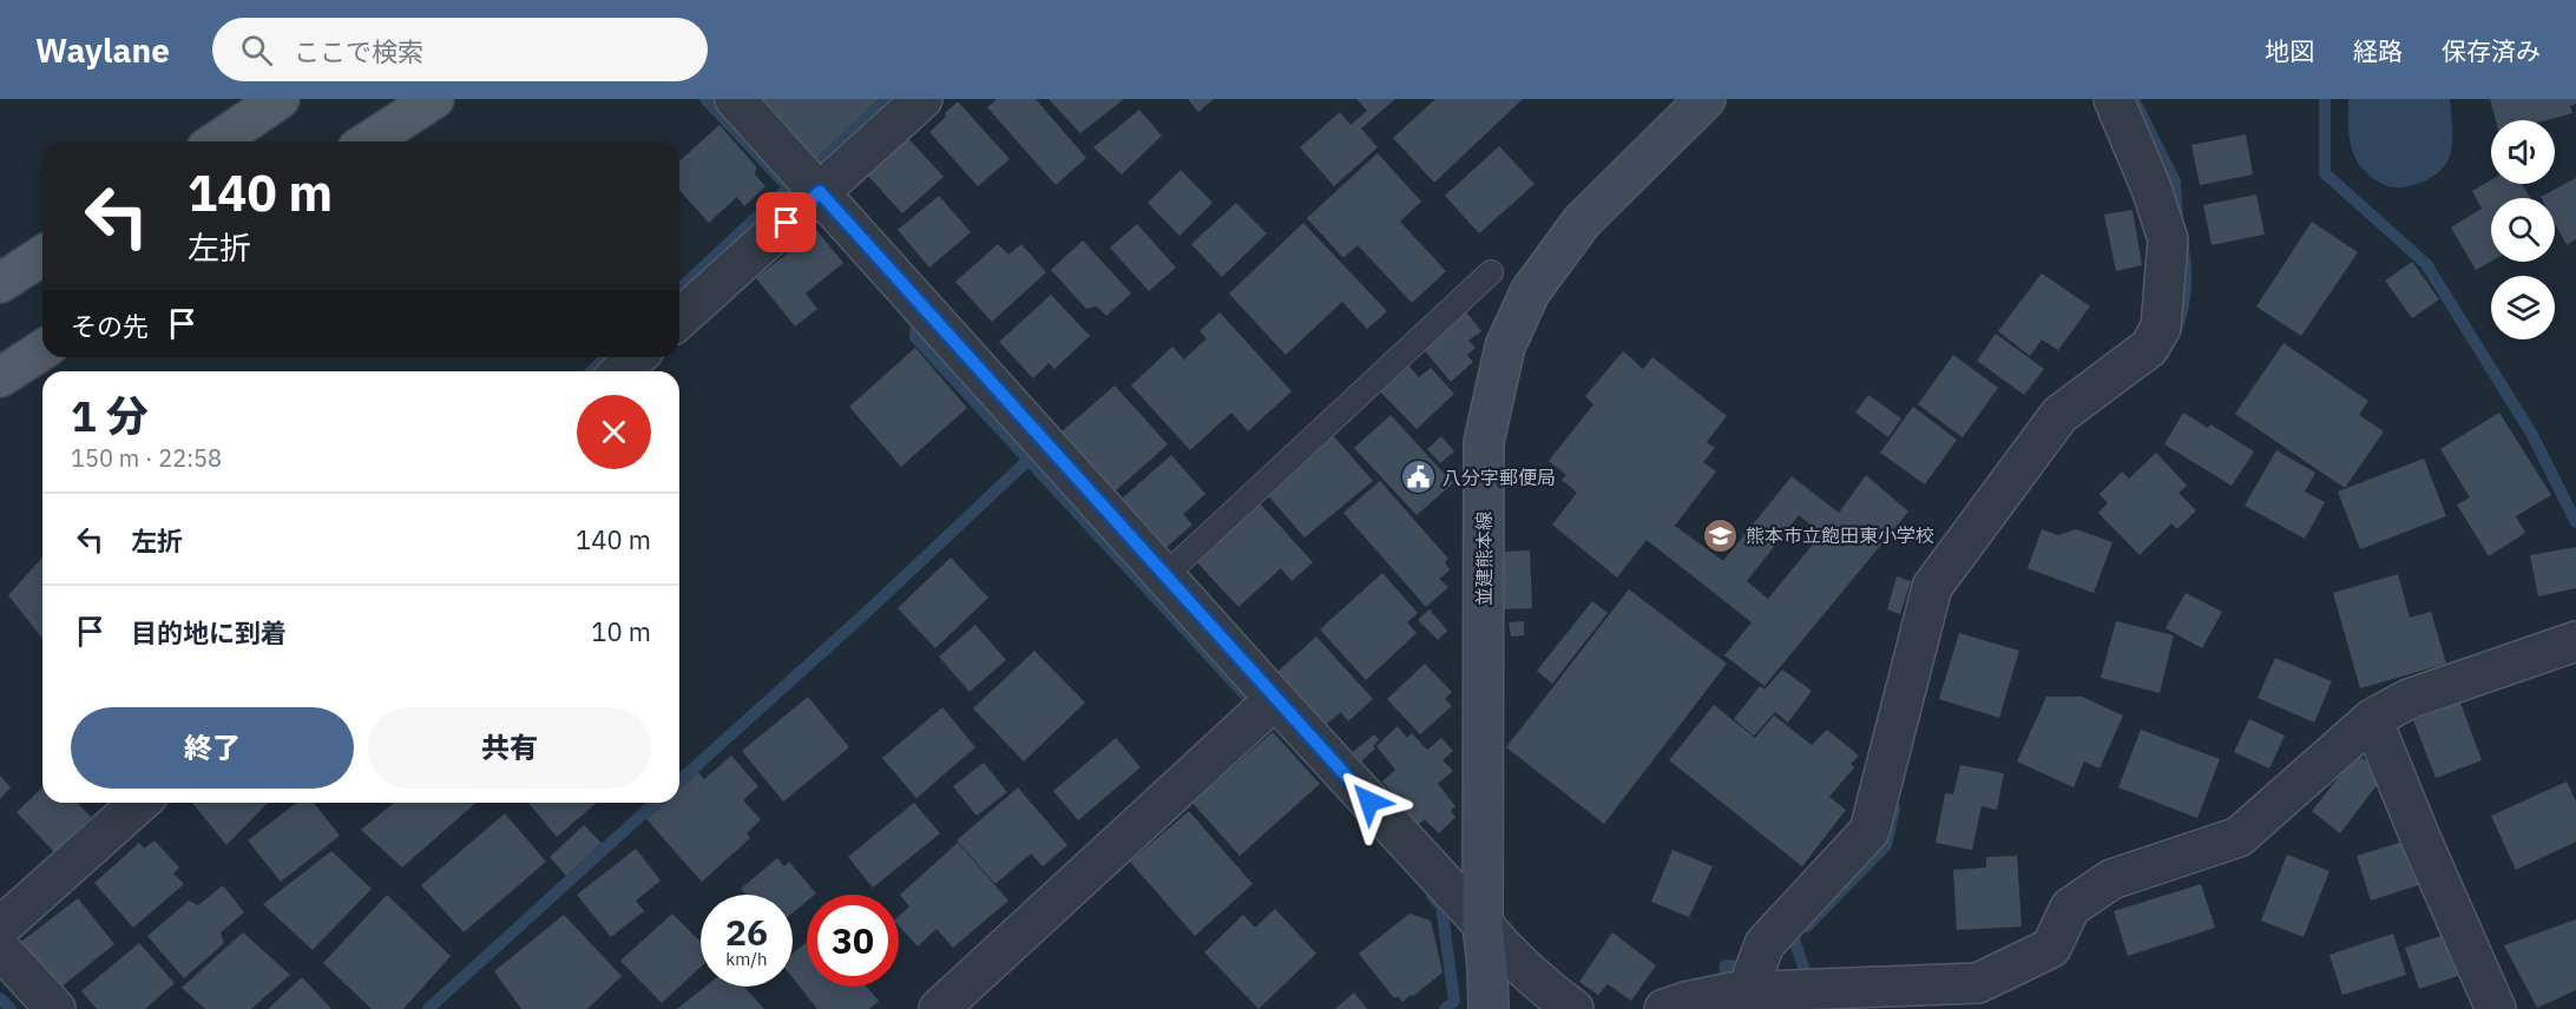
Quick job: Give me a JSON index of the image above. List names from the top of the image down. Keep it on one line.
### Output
{"streets":{"main road":["並建熊本線"]},"places":{"public building":["八分字郵便局"],"school or university":["熊本市立飽田東小学校"]},"page":{"header":"Waylane","search":"ここで検索","nav":["地図","経路","保存済み"],"turn":["140 m","左折"],"then":"その先","heading":["1 分","150 m · 22:58"],"list":[{"name":"左折","value":"140 m"},{"name":"目的地に到着","value":"10 m"}],"buttons":["終了","共有"],"speed":"26 km/h","limit":"30"}}
